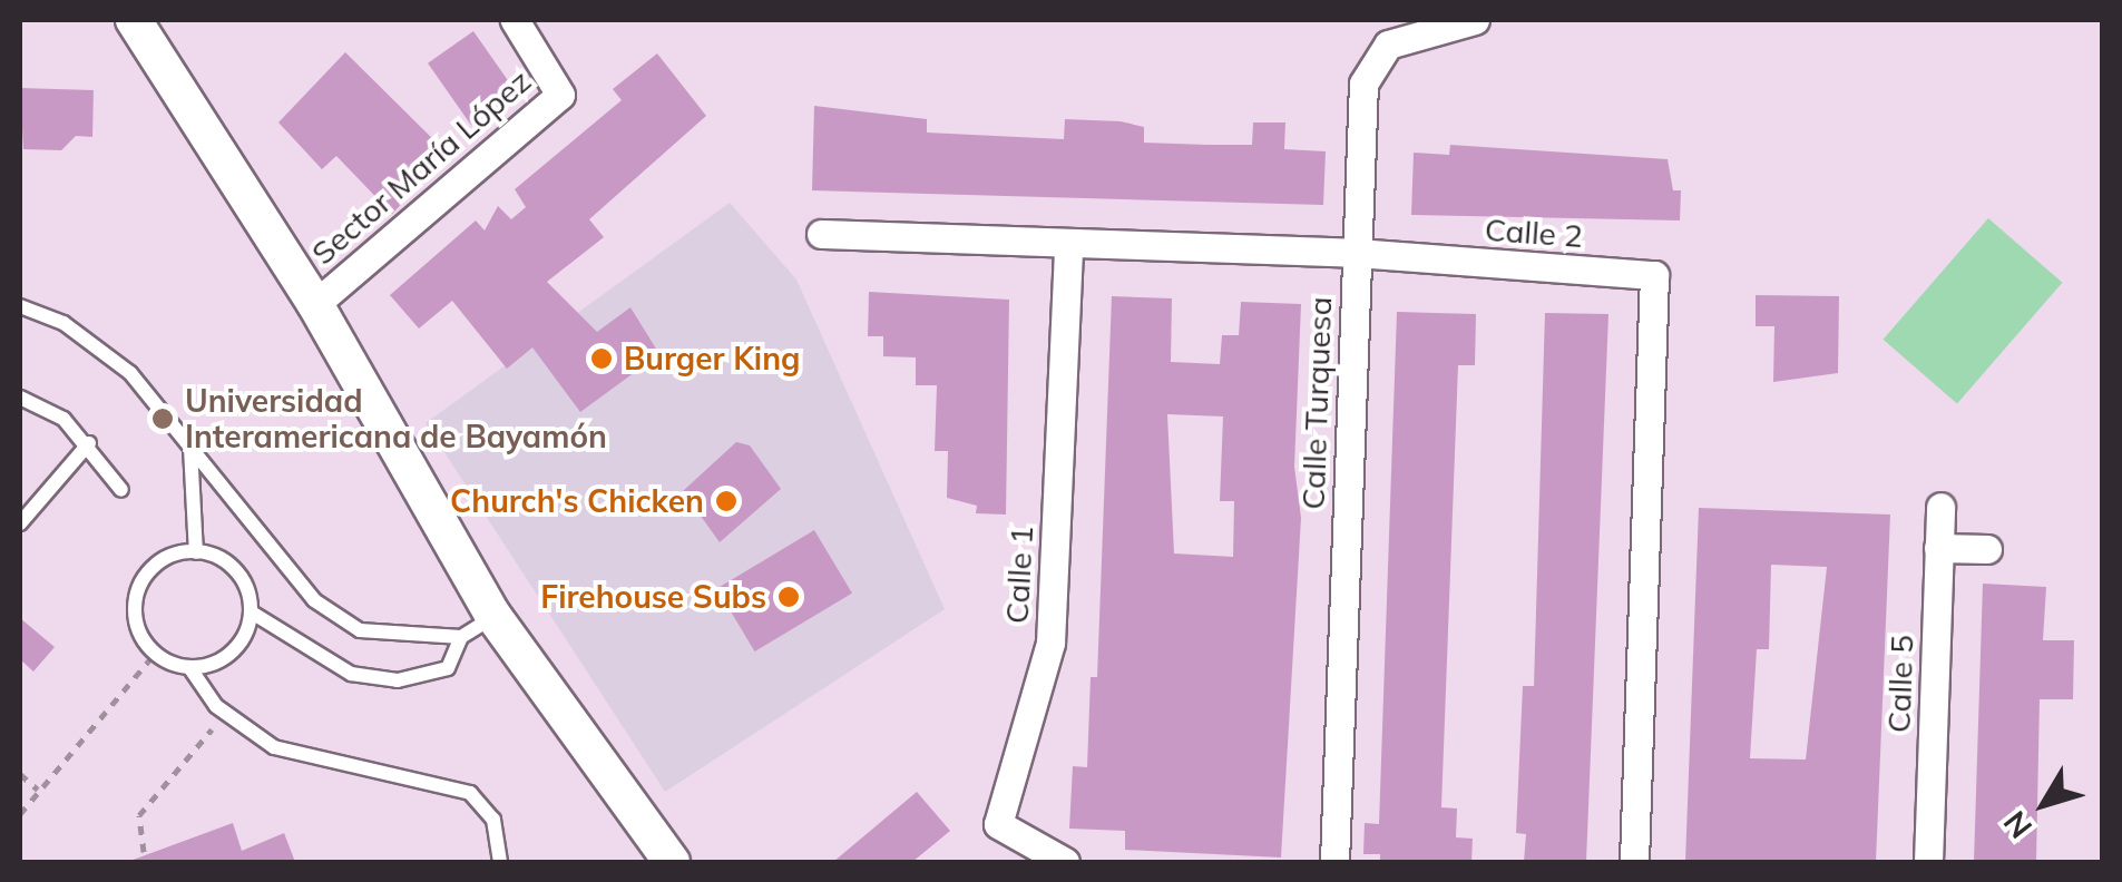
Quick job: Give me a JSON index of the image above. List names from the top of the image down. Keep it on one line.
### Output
{"streets":{"street":["Sector María López","Calle 2","Calle Turquesa","Calle 1","Calle 5"]},"crossings":[["Calle 2","Calle Turquesa"],["Calle 2","Calle 1"]],"places":["Burger King","Universidad Interamericana de Bayamón","Church's Chicken","Firehouse Subs"],"north":"bottom left"}
